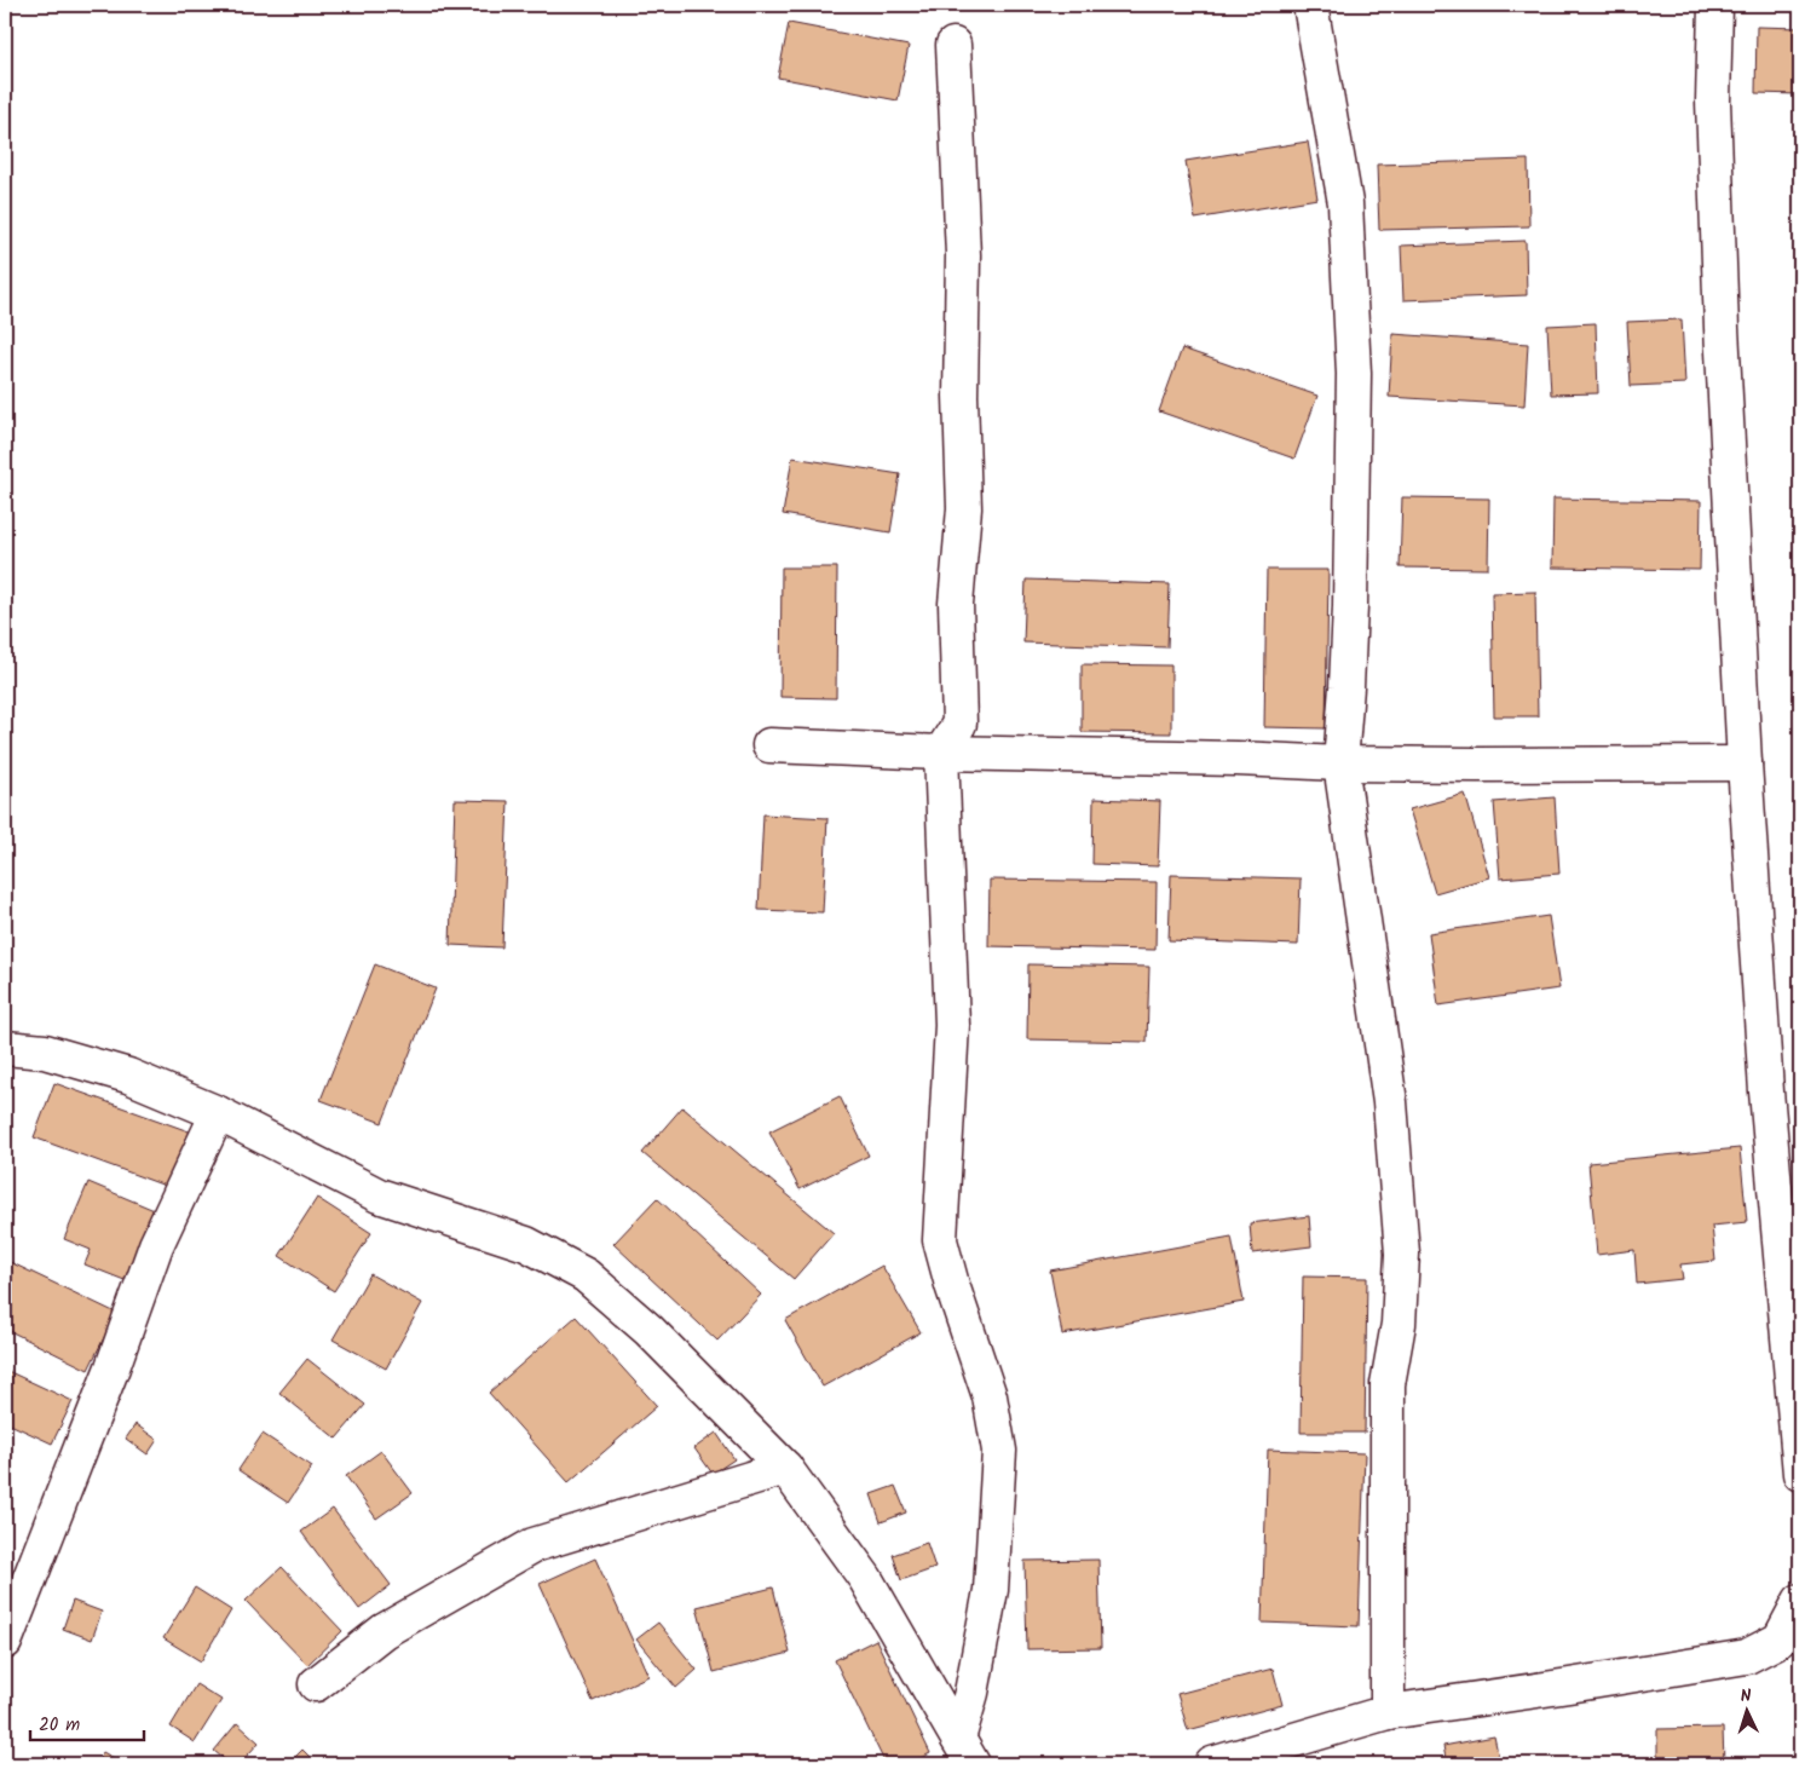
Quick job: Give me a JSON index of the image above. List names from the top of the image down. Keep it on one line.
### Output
{"scale_bar":"20 m","north":"top"}
